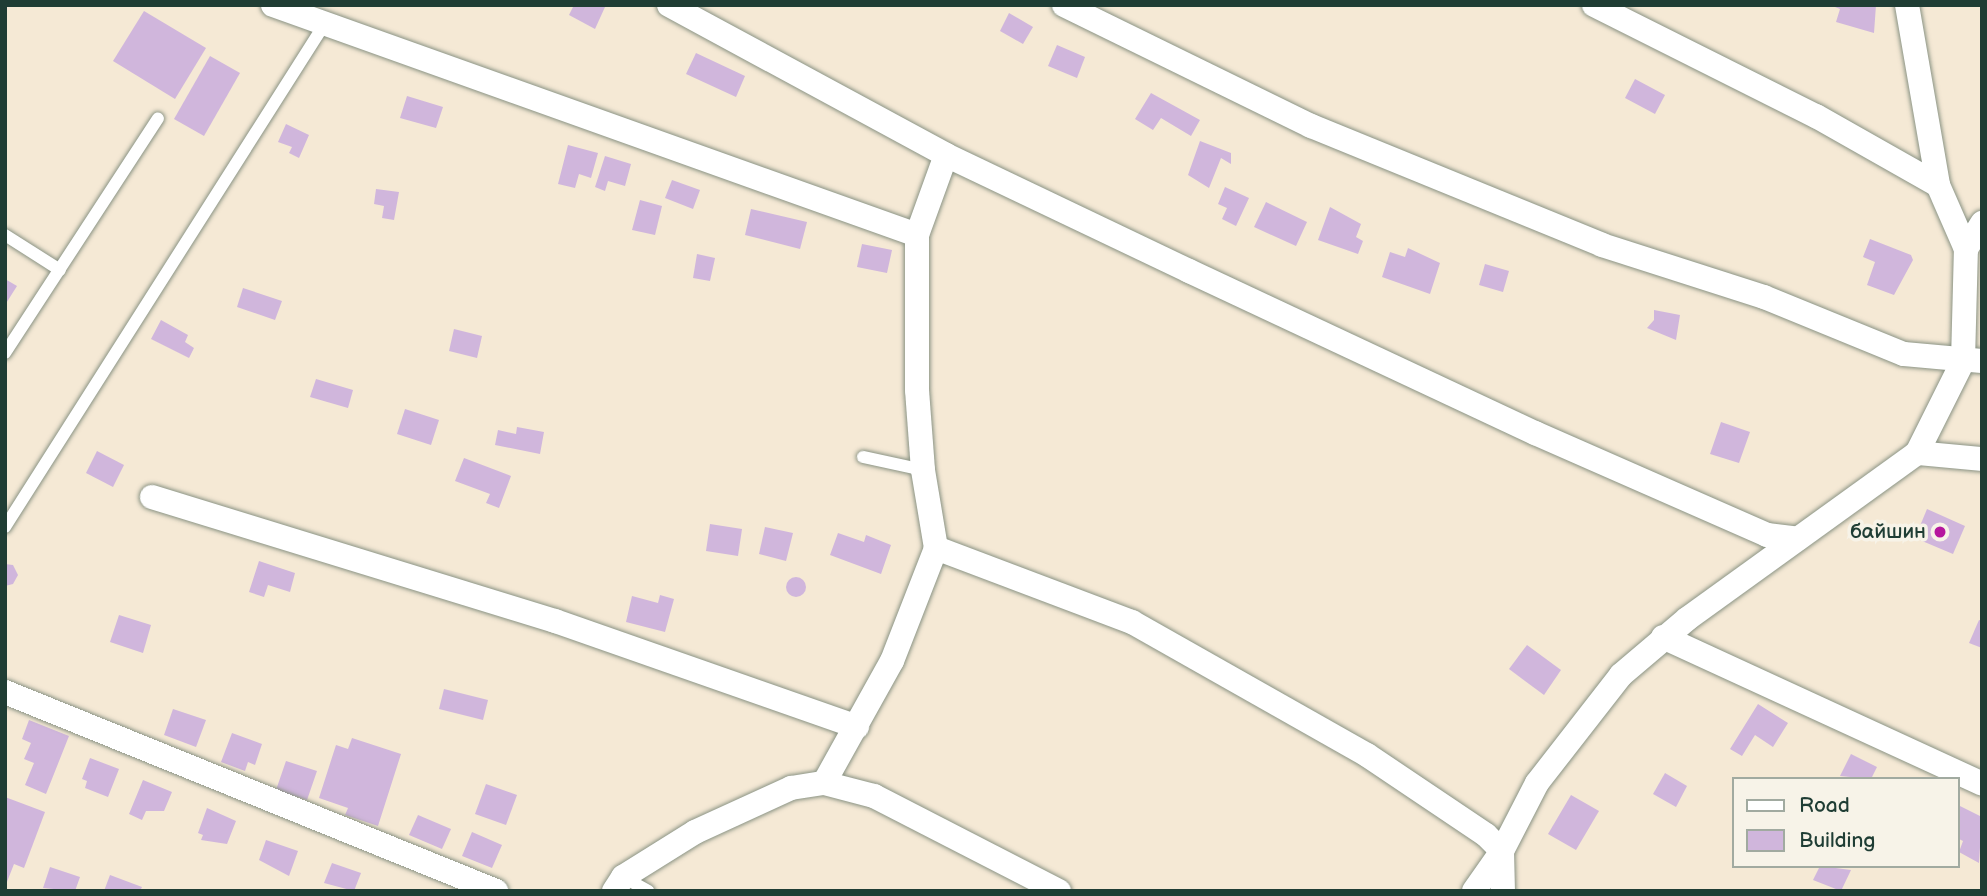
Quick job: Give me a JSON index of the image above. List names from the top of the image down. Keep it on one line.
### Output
{"places":["байшин"],"legend":["Road","Building"]}
